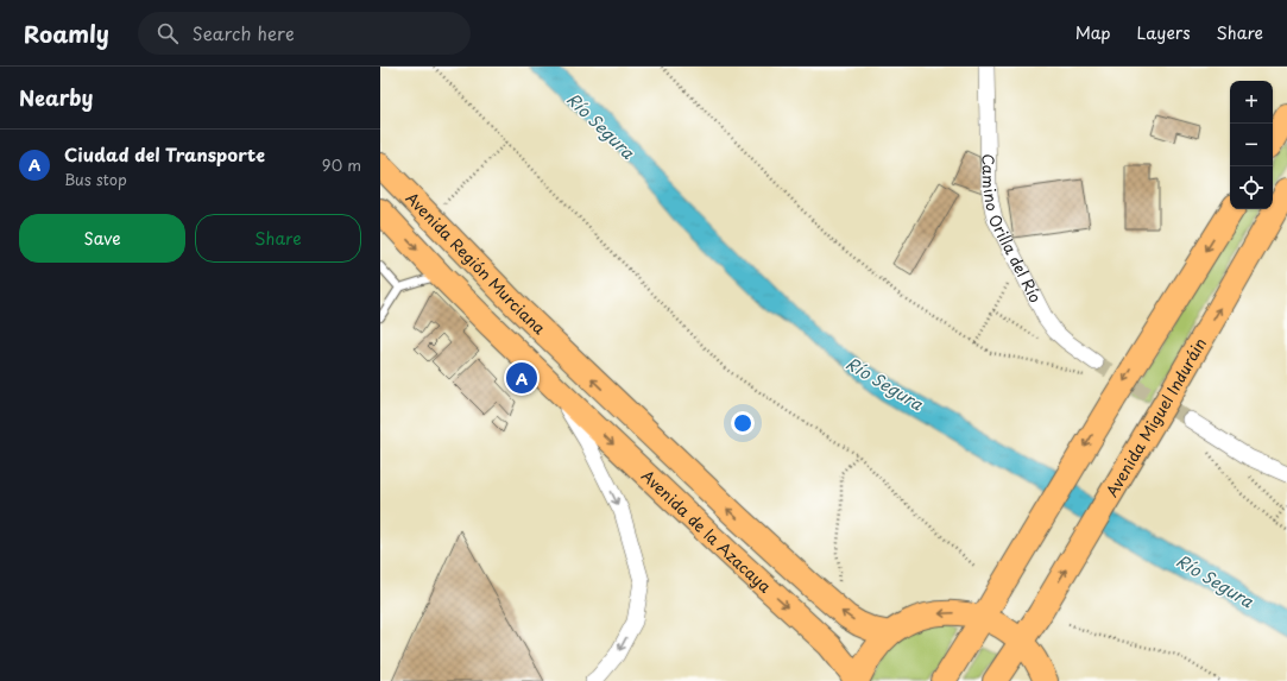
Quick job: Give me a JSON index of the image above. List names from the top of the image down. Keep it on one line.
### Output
{"streets":{"main road":["Avenida Región Murciana","Avenida Miguel Induráin","Avenida de la Azacaya"],"street":["Camino Orilla del Río"]},"crossings":[["Avenida Región Murciana","Avenida de la Azacaya"]],"one_way":["Avenida Región Murciana"],"water":["Río Segura"],"page":{"header":"Roamly","search":"Search here","nav":["Map","Layers","Share"],"heading":"Nearby","map_buttons":["+","−"],"list":[{"mark":"A","name":"Ciudad del Transporte","note":"Bus stop","value":"90 m"}],"buttons":["Save","Share"],"pins":"A"}}
